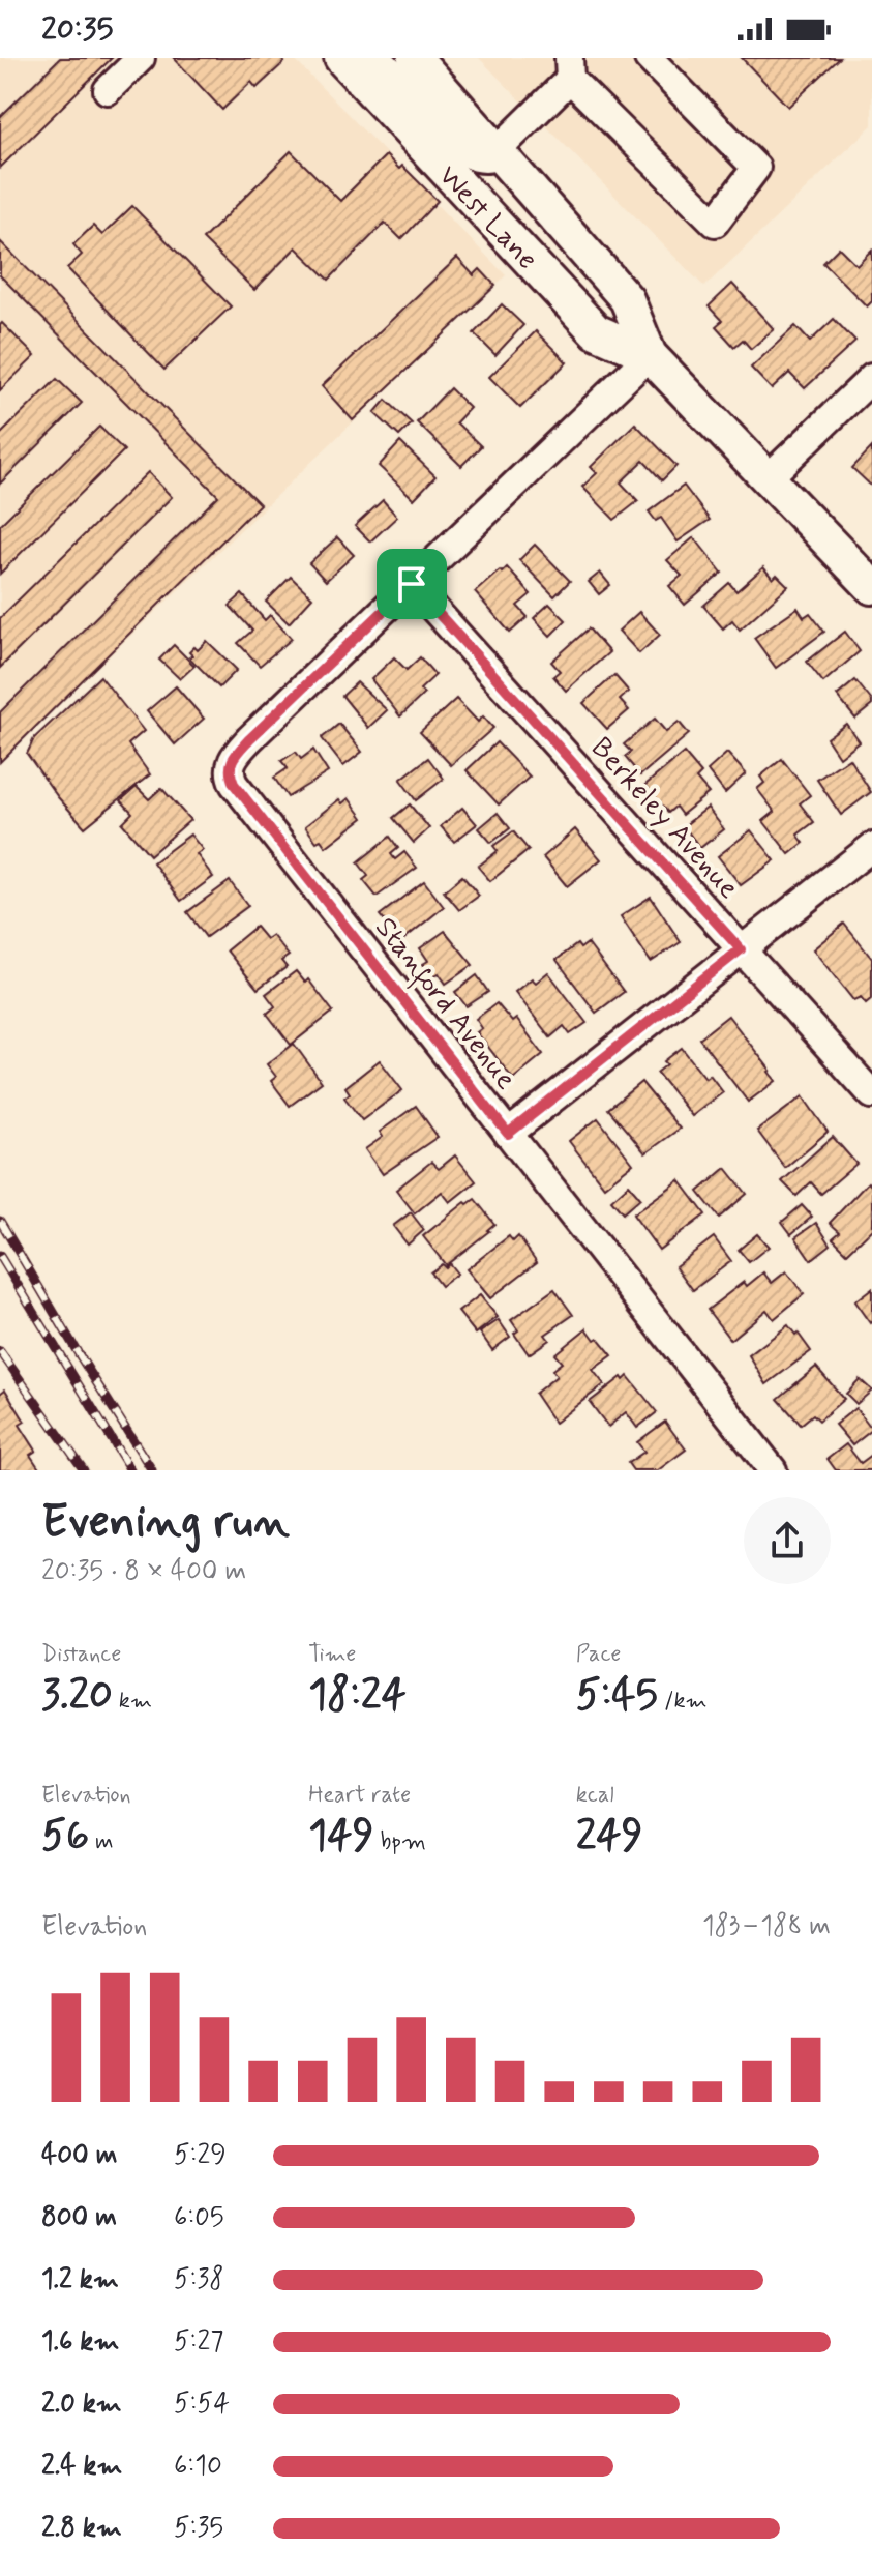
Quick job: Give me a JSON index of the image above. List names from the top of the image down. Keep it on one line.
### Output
{"streets":{"main road":["West Lane"],"street":["Berkeley Avenue","Stanford Avenue"]},"crossings":[["Berkeley Avenue","Stanford Avenue"]],"page":{"status":"20:35","heading":["Evening run","20:35 · 8 × 400 m"],"stats":[["Distance","3.20 km"],["Time","18:24"],["Pace","5:45 /km"],["Elevation","56 m"],["Heart rate","149 bpm"],["kcal","249"]],"chart":["Elevation","183–188 m"],"list":[{"name":"400 m","note":"5:29"},{"name":"800 m","note":"6:05"},{"name":"1.2 km","note":"5:38"},{"name":"1.6 km","note":"5:27"},{"name":"2.0 km","note":"5:54"},{"name":"2.4 km","note":"6:10"},{"name":"2.8 km","note":"5:35"}]}}
